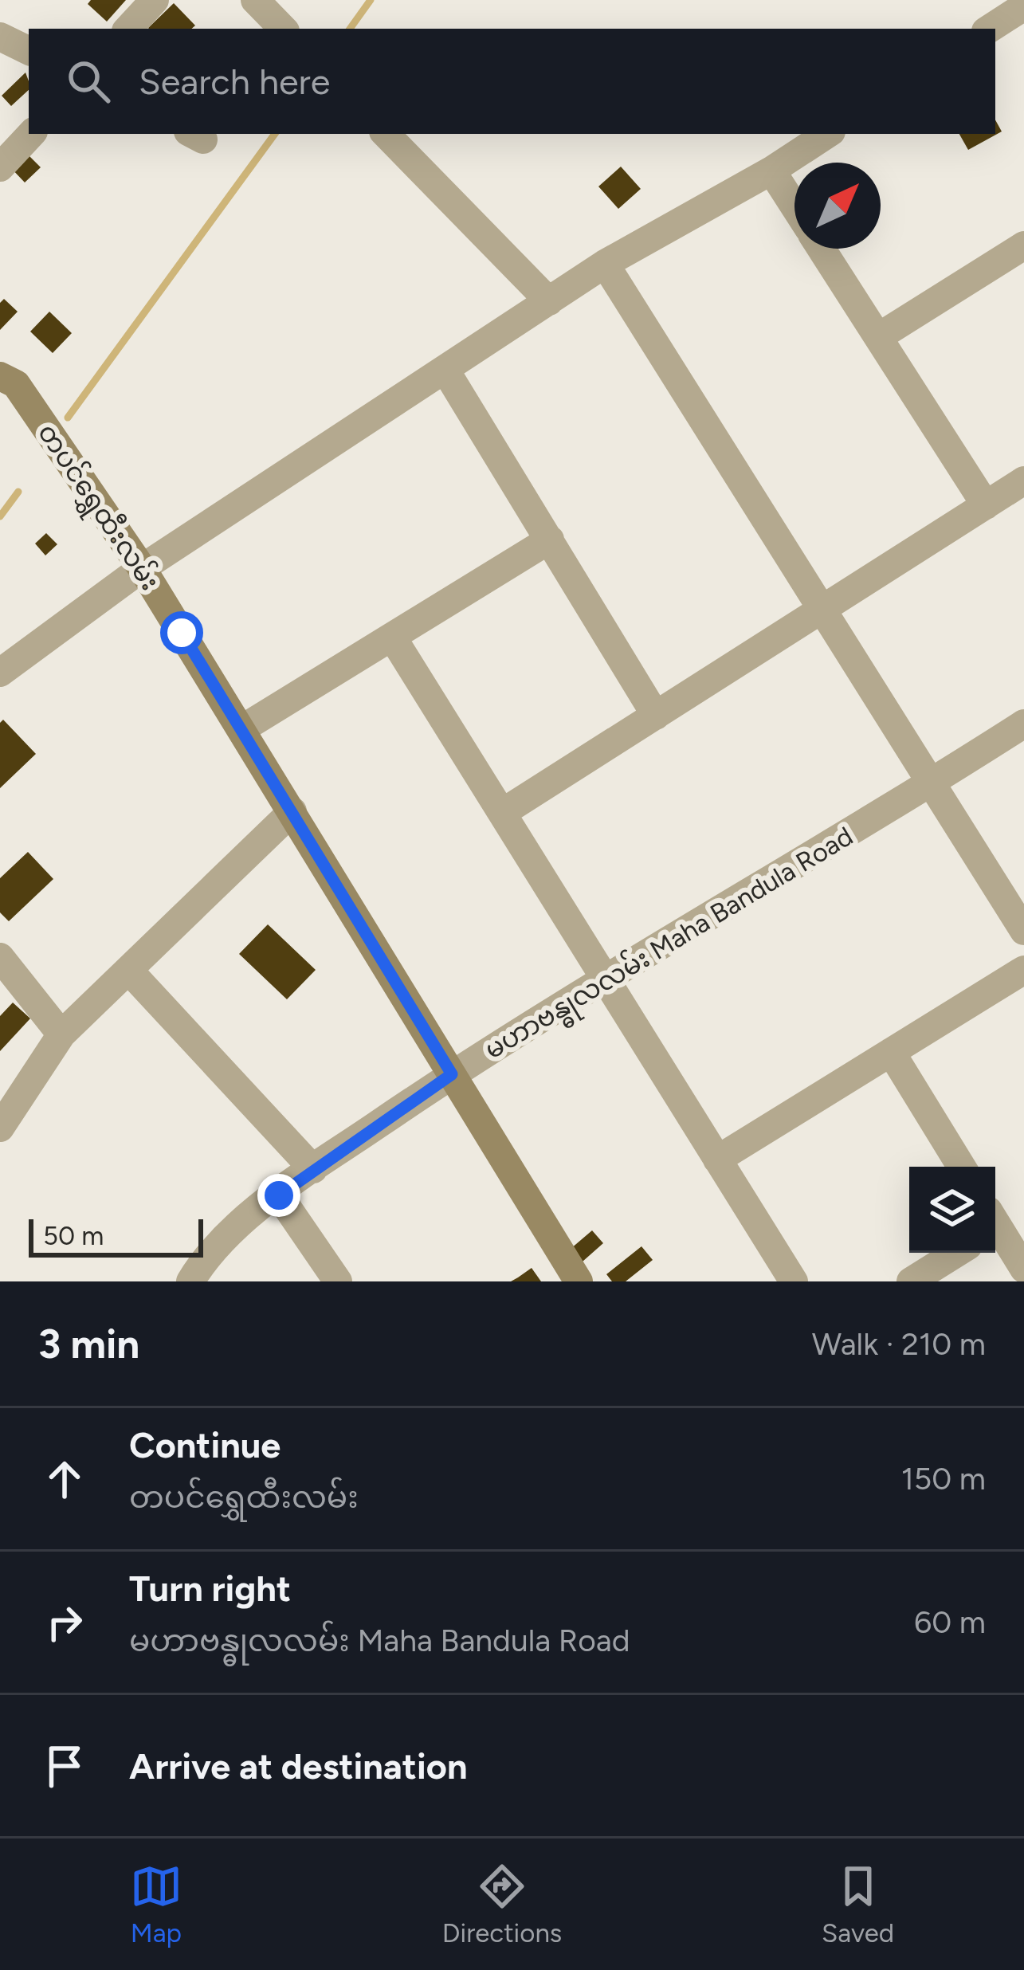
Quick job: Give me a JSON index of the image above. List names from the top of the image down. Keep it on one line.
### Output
{"streets":{"street":["တပင်ရွှေထီးလမ်း","မဟာဗန္ဓုလလမ်း Maha Bandula Road"]},"crossings":[["တပင်ရွှေထီးလမ်း","မဟာဗန္ဓုလလမ်း Maha Bandula Road"]],"scale_bar":"50 m","north":"top right","page":{"search":"Search here","scale":"50 m","heading":["3 min","Walk · 210 m"],"list":[["Continue","တပင်ရွှေထီးလမ်း","150 m"],["Turn right","မဟာဗန္ဓုလလမ်း Maha Bandula Road","60 m"],"Arrive at destination"],"nav":["Map","Directions","Saved"]}}
